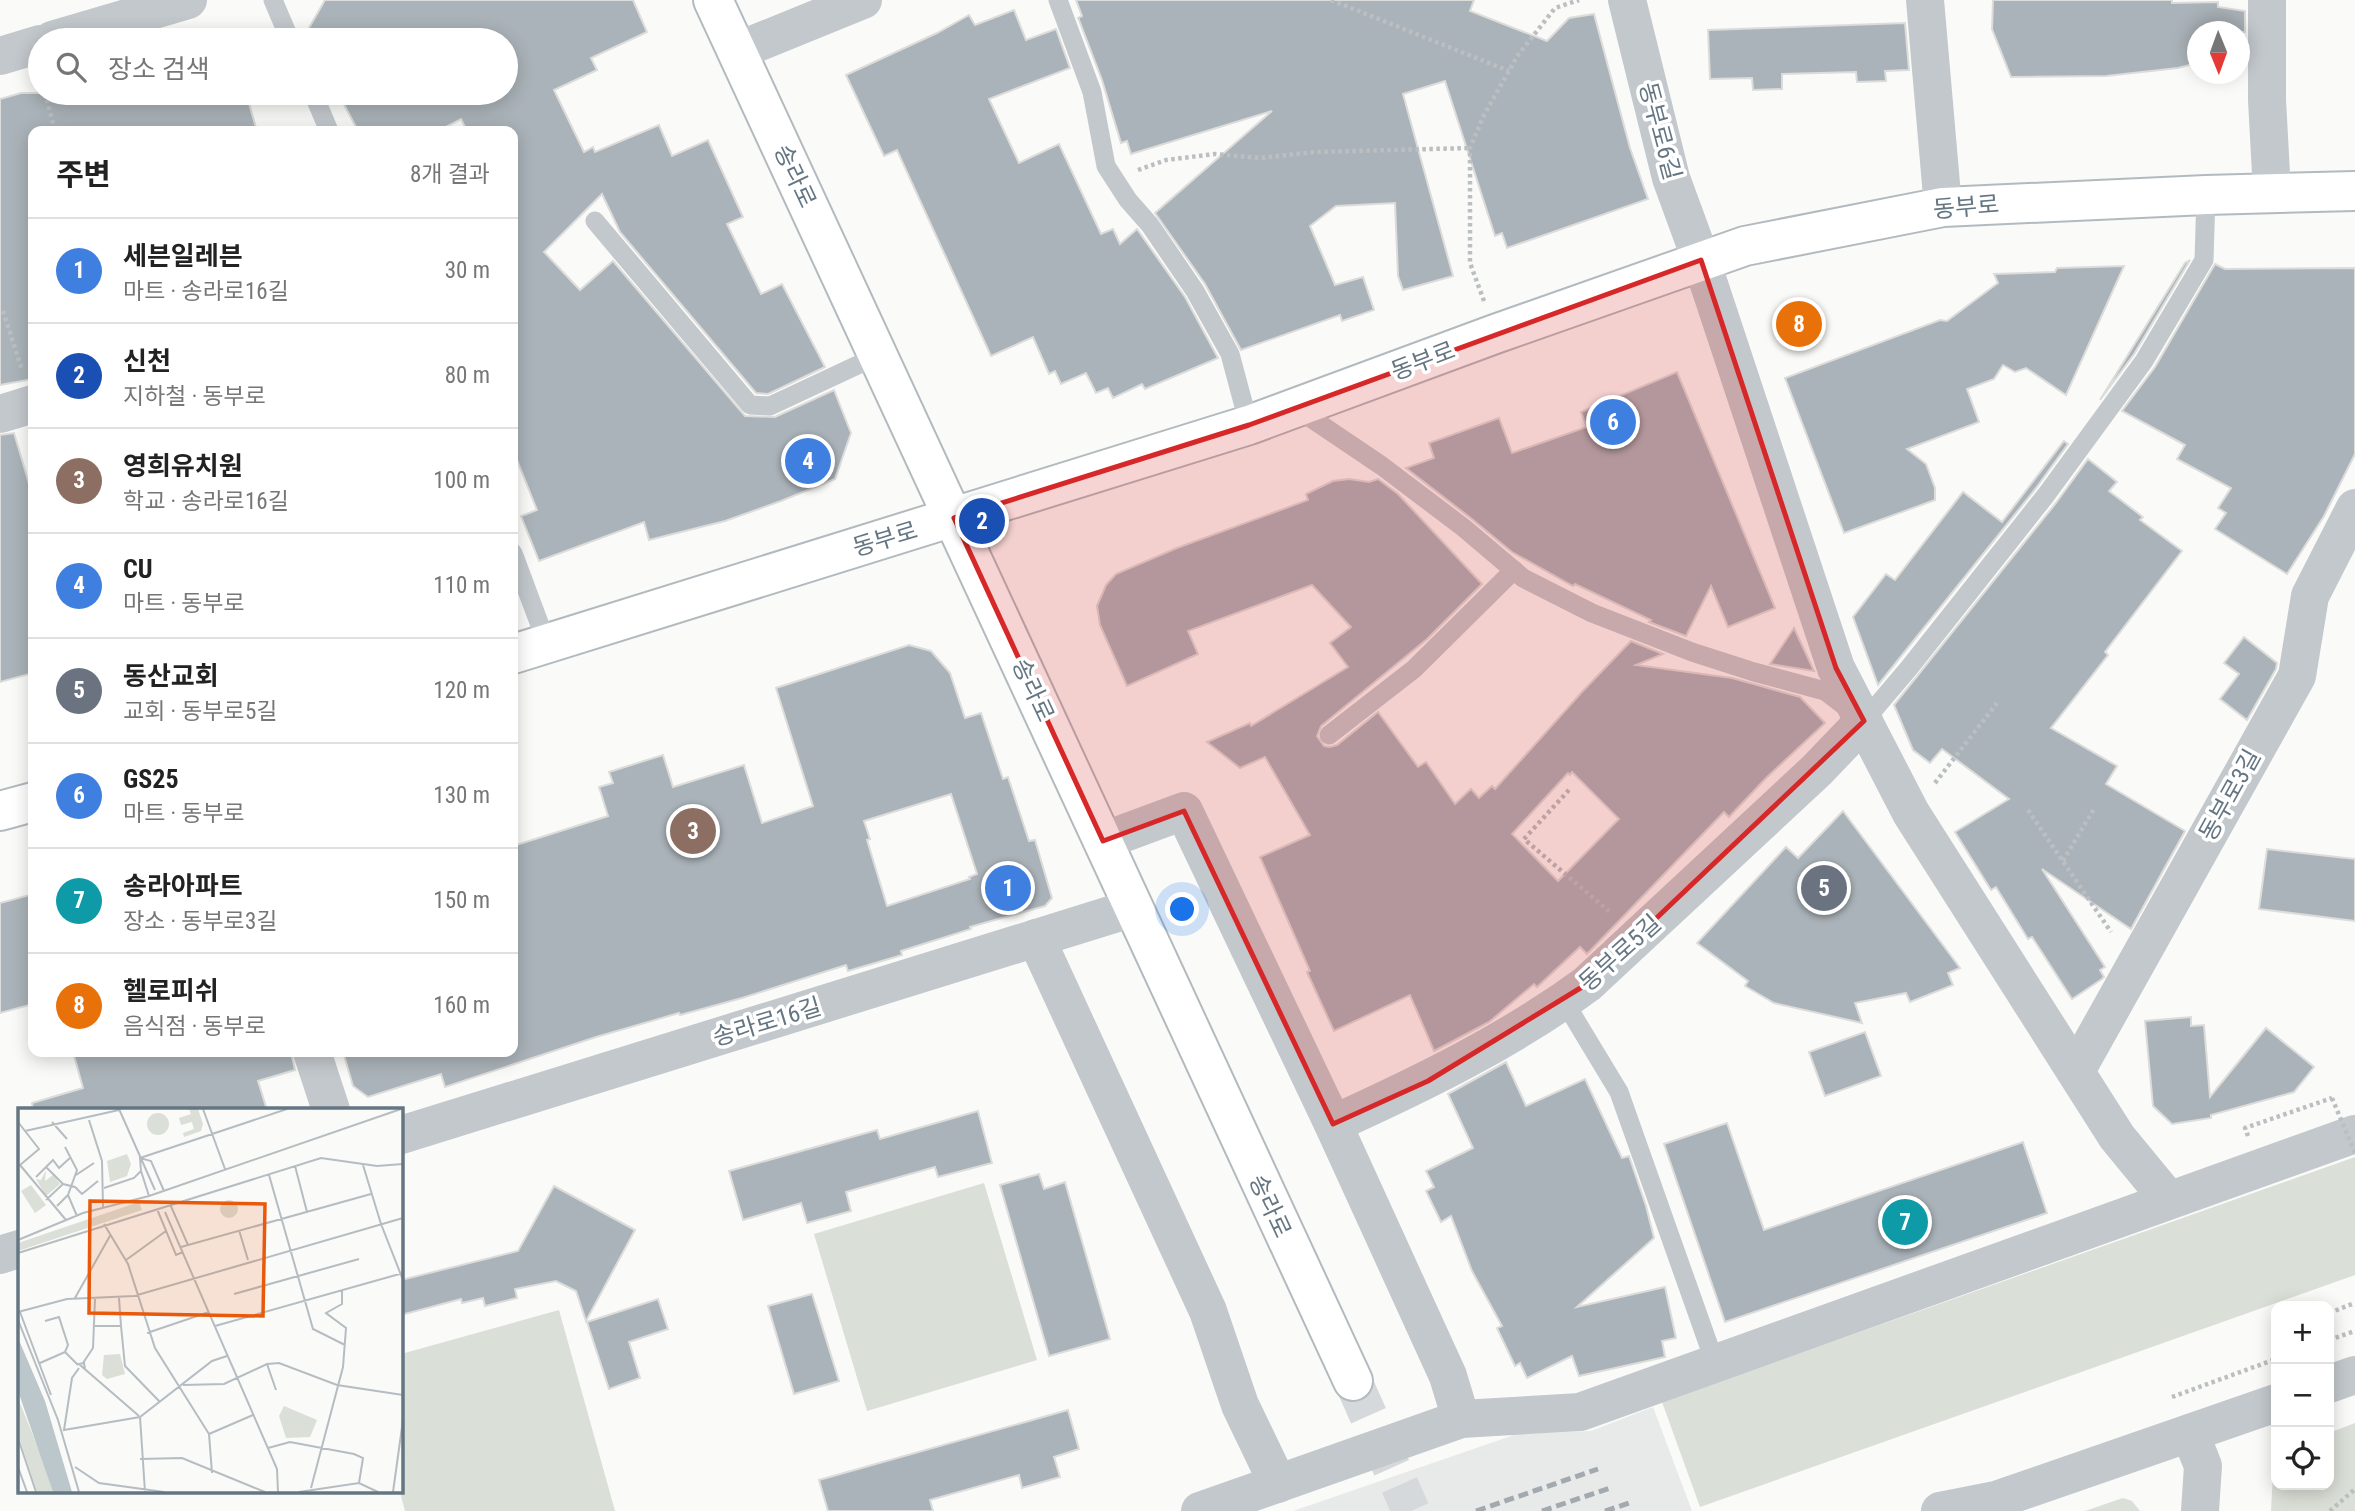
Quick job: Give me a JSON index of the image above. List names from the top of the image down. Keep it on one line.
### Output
{"streets":{"main road":["송라로","동부로"],"street":["동부로6길","동부로3길","동부로5길","송라로16길"]},"crossings":[["동부로6길","동부로"],["동부로6길","동부로3길"],["동부로6길","동부로5길"],["송라로","동부로"],["송라로","송라로16길"]],"north":"bottom","page":{"search":"장소 검색","heading":["주변","8개 결과"],"list":[{"mark":"1","name":"세븐일레븐","note":"마트 · 송라로16길","value":"30 m"},{"mark":"2","name":"신천","note":"지하철 · 동부로","value":"80 m"},{"mark":"3","name":"영희유치원","note":"학교 · 송라로16길","value":"100 m"},{"mark":"4","name":"CU","note":"마트 · 동부로","value":"110 m"},{"mark":"5","name":"동산교회","note":"교회 · 동부로5길","value":"120 m"},{"mark":"6","name":"GS25","note":"마트 · 동부로","value":"130 m"},{"mark":"7","name":"송라아파트","note":"장소 · 동부로3길","value":"150 m"},{"mark":"8","name":"헬로피쉬","note":"음식점 · 동부로","value":"160 m"}],"pins":["8","6","4","2","3","1","5","7"],"map_buttons":["+","−"]}}
